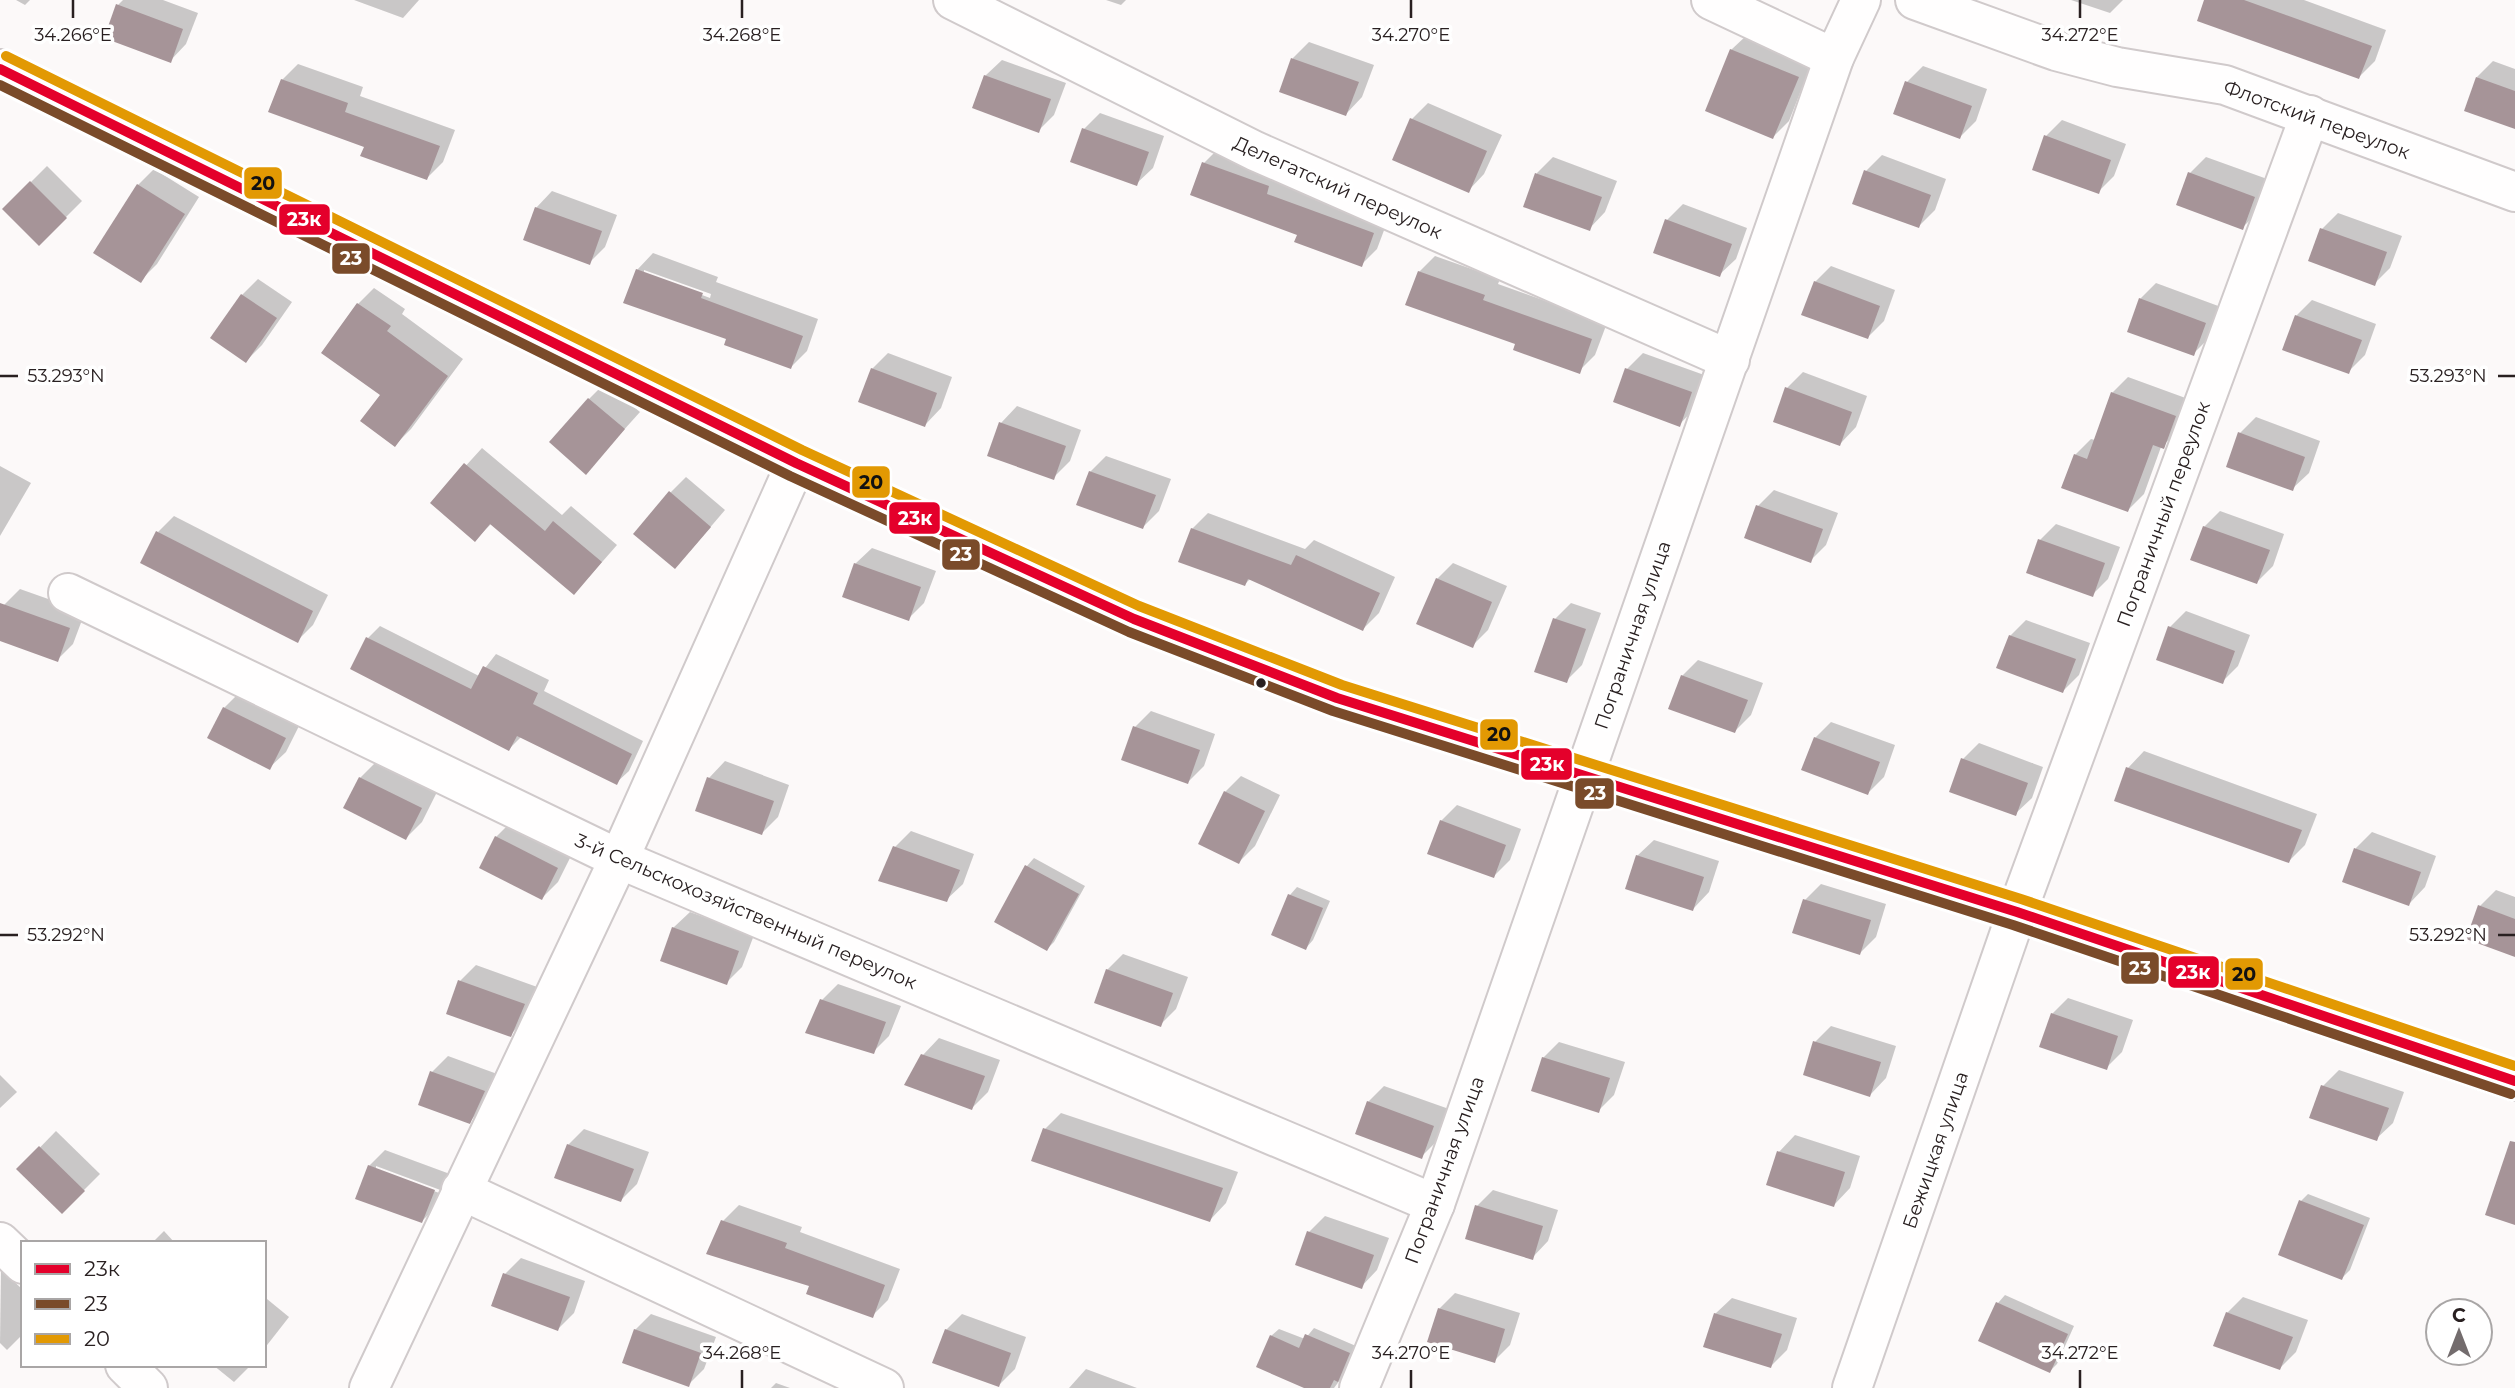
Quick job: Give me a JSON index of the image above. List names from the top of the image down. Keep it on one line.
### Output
{"streets":{"street":["Флотский переулок","Делегатский переулок","Пограничный переулок","Пограничная улица","3-й Сельскохозяйственный переулок","Бежицкая улица"]},"crossings":[["Флотский переулок","Пограничный переулок"],["Делегатский переулок","Пограничная улица"],["Пограничный переулок","Бежицкая улица"],["Пограничная улица","3-й Сельскохозяйственный переулок"]],"lines":["transit line 20","transit line 23к","transit line 23"],"legend":["23к","23","20"],"north":"top","coordinates":["34.266°E","34.268°E","34.270°E","34.272°E","53.293°N","53.292°N"]}
